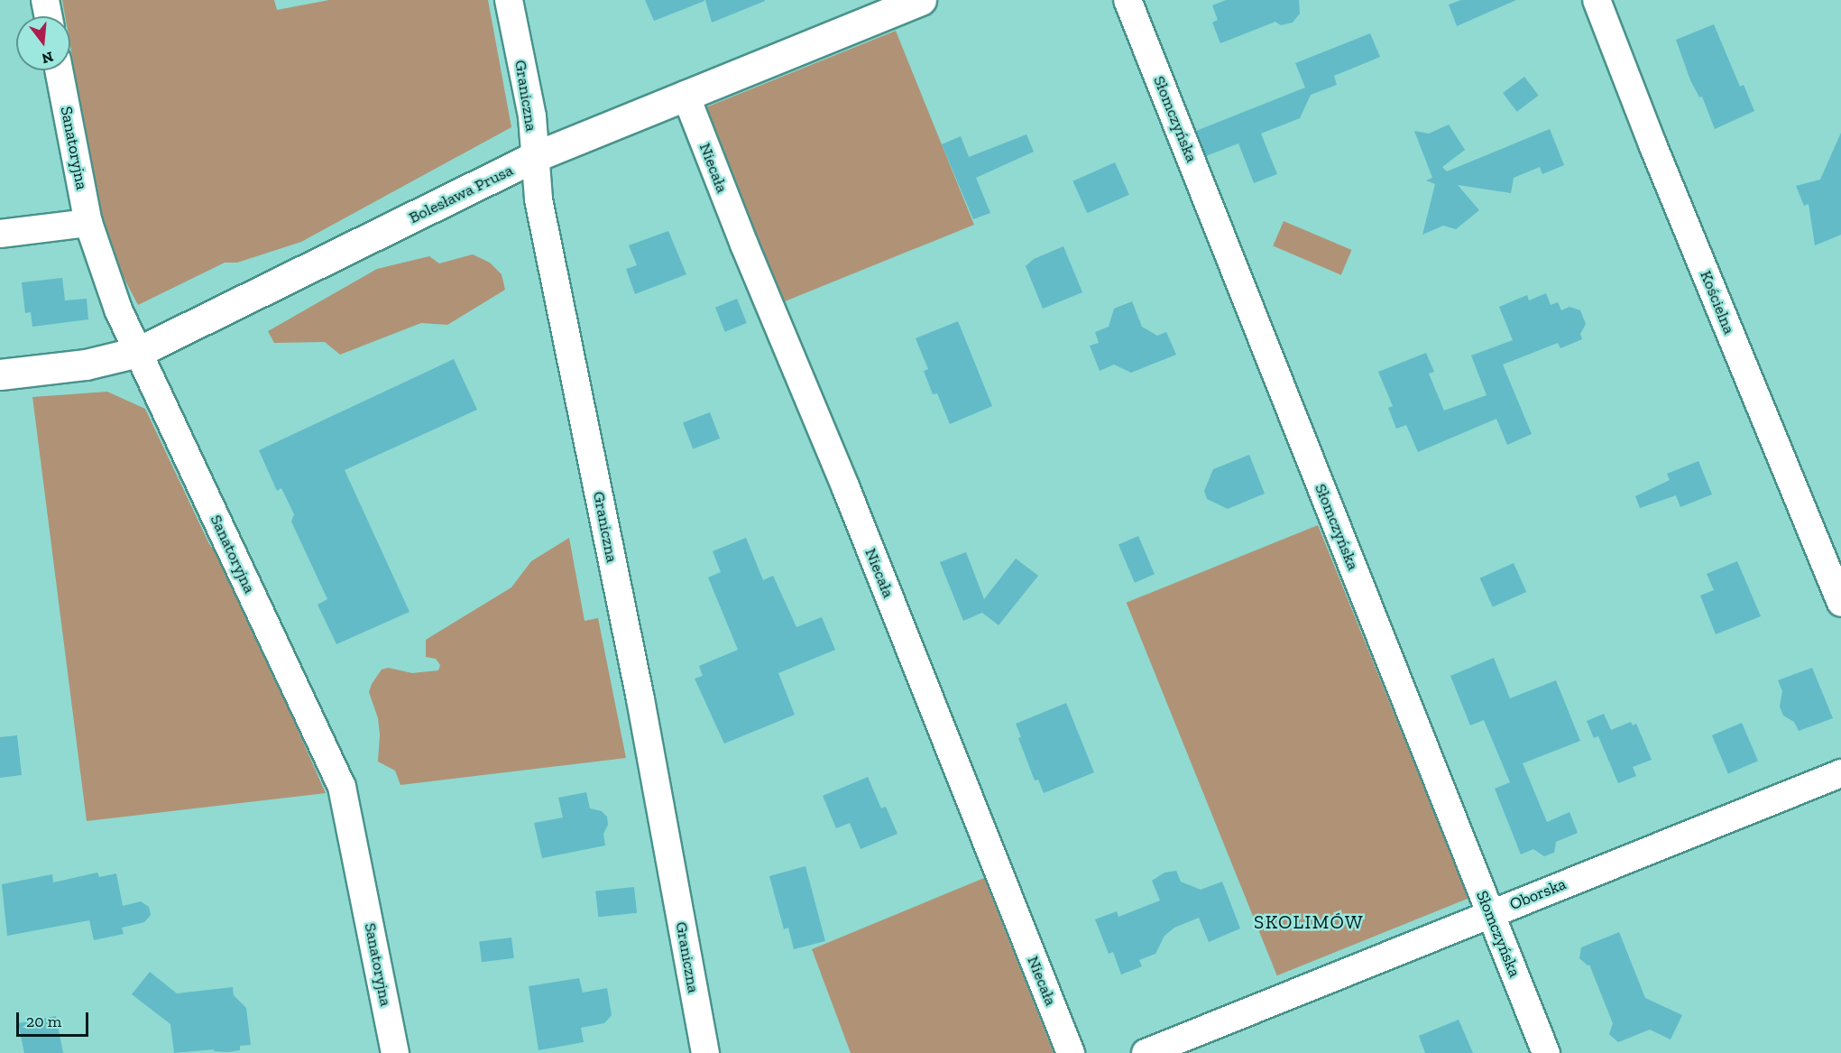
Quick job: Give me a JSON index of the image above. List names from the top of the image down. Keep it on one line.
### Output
{"streets":{"street":["Graniczna","Słomczyńska","Sanatoryjna","Niecała","Bolesława Prusa","Kościelna","Oborska"]},"crossings":[["Graniczna","Bolesława Prusa"],["Słomczyńska","Oborska"],["Sanatoryjna","Bolesława Prusa"],["Niecała","Bolesława Prusa"]],"districts":["SKOLIMÓW"],"scale_bar":"20 m","north":"bottom"}
